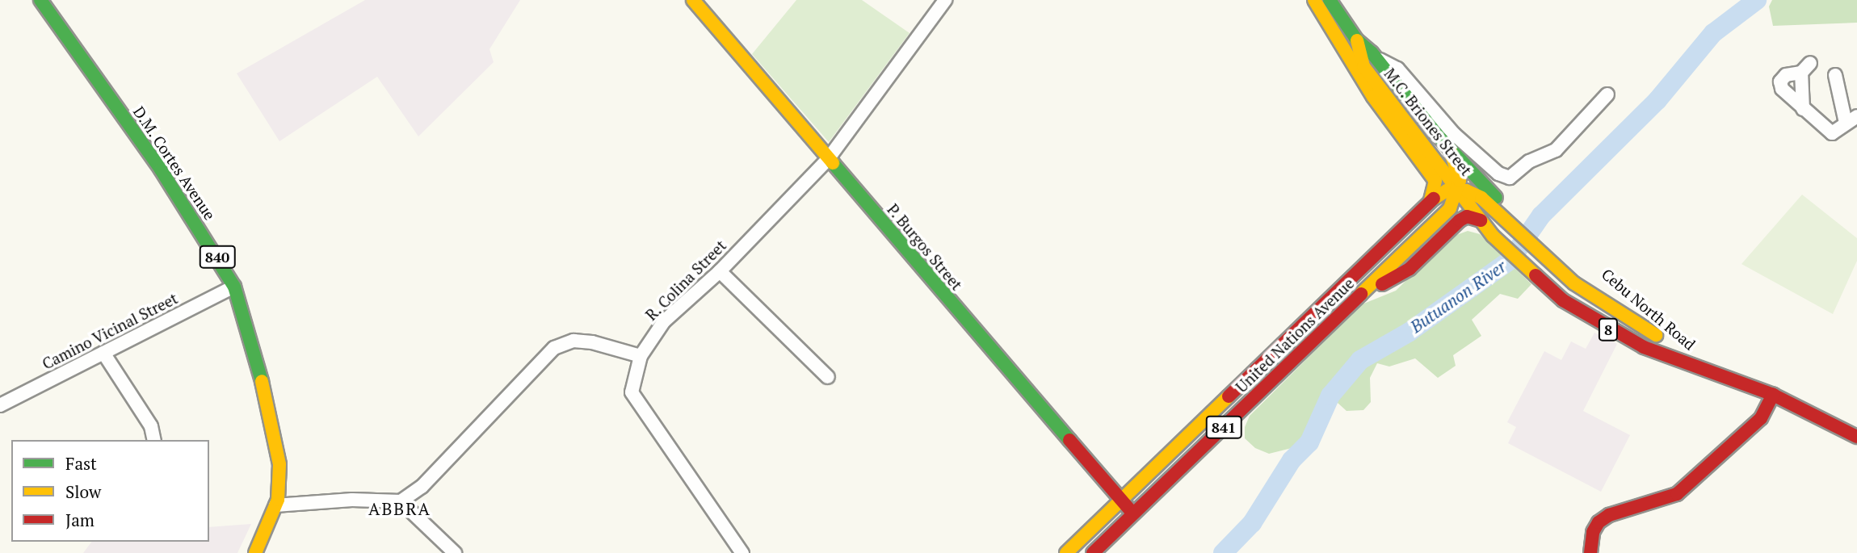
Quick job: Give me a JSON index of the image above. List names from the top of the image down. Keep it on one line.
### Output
{"streets":{"main road":["M.C. Briones Street","D.M. Cortes Avenue","P. Burgos Street","840","Cebu North Road","8","United Nations Avenue","841"],"street":["R. Colina Street","Camino Vicinal Street"]},"crossings":[["M.C. Briones Street","Cebu North Road"],["M.C. Briones Street","8"],["M.C. Briones Street","United Nations Avenue"],["D.M. Cortes Avenue","Camino Vicinal Street"],["P. Burgos Street","R. Colina Street"],["P. Burgos Street","United Nations Avenue"],["Cebu North Road","8"]],"districts":["ABBRA"],"water":["Butuanon River"],"legend":["Fast","Slow","Jam"]}
